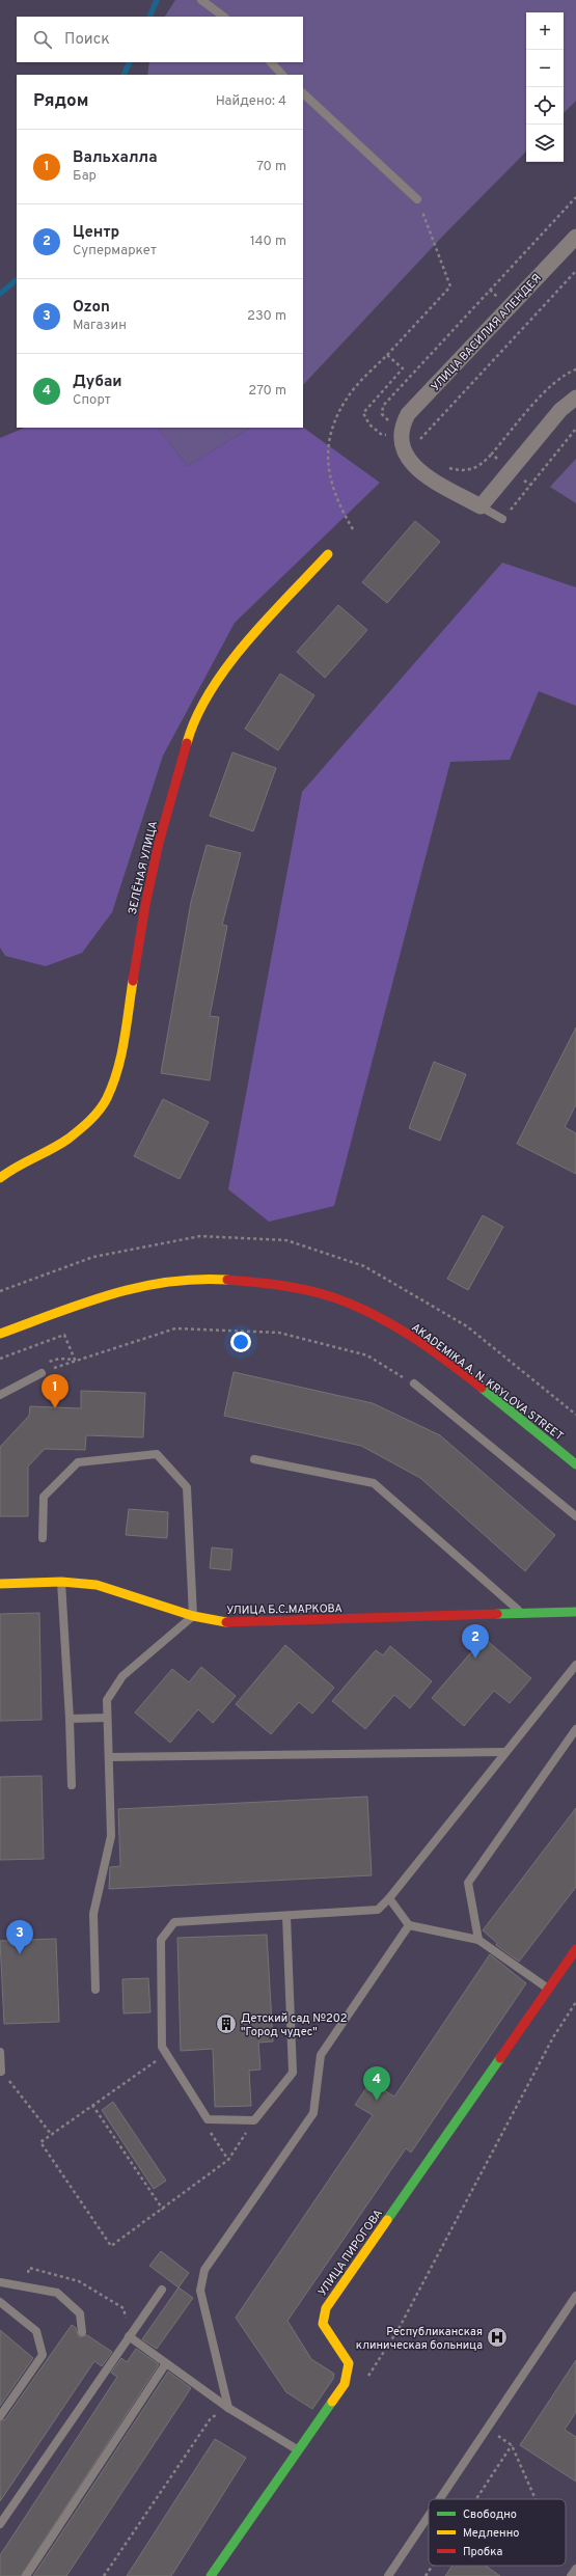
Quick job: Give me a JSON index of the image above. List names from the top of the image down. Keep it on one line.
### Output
{"streets":{"street":["УЛИЦА ВАСИЛИЯ АЛЕНДЕЯ","ЗЕЛЁНАЯ УЛИЦА","AKADEMIKA A. N. KRYLOVA STREET","УЛИЦА Б.С.МАРКОВА","УЛИЦА ПИРОГОВА"]},"places":{"building":["Детский сад №202 \"Город чудес\""],"hospital":["Республиканская клиническая больница"]},"legend":["Свободно","Медленно","Пробка"],"page":{"map_buttons":["+","−"],"search":"Поиск","heading":["Рядом","Найдено: 4"],"list":[{"mark":"1","name":"Вальхалла","note":"Бар","value":"70 m"},{"mark":"2","name":"Центр","note":"Супермаркет","value":"140 m"},{"mark":"3","name":"Ozon","note":"Магазин","value":"230 m"},{"mark":"4","name":"Дубаи","note":"Спорт","value":"270 m"}],"pins":["1","2","3","4"]}}
